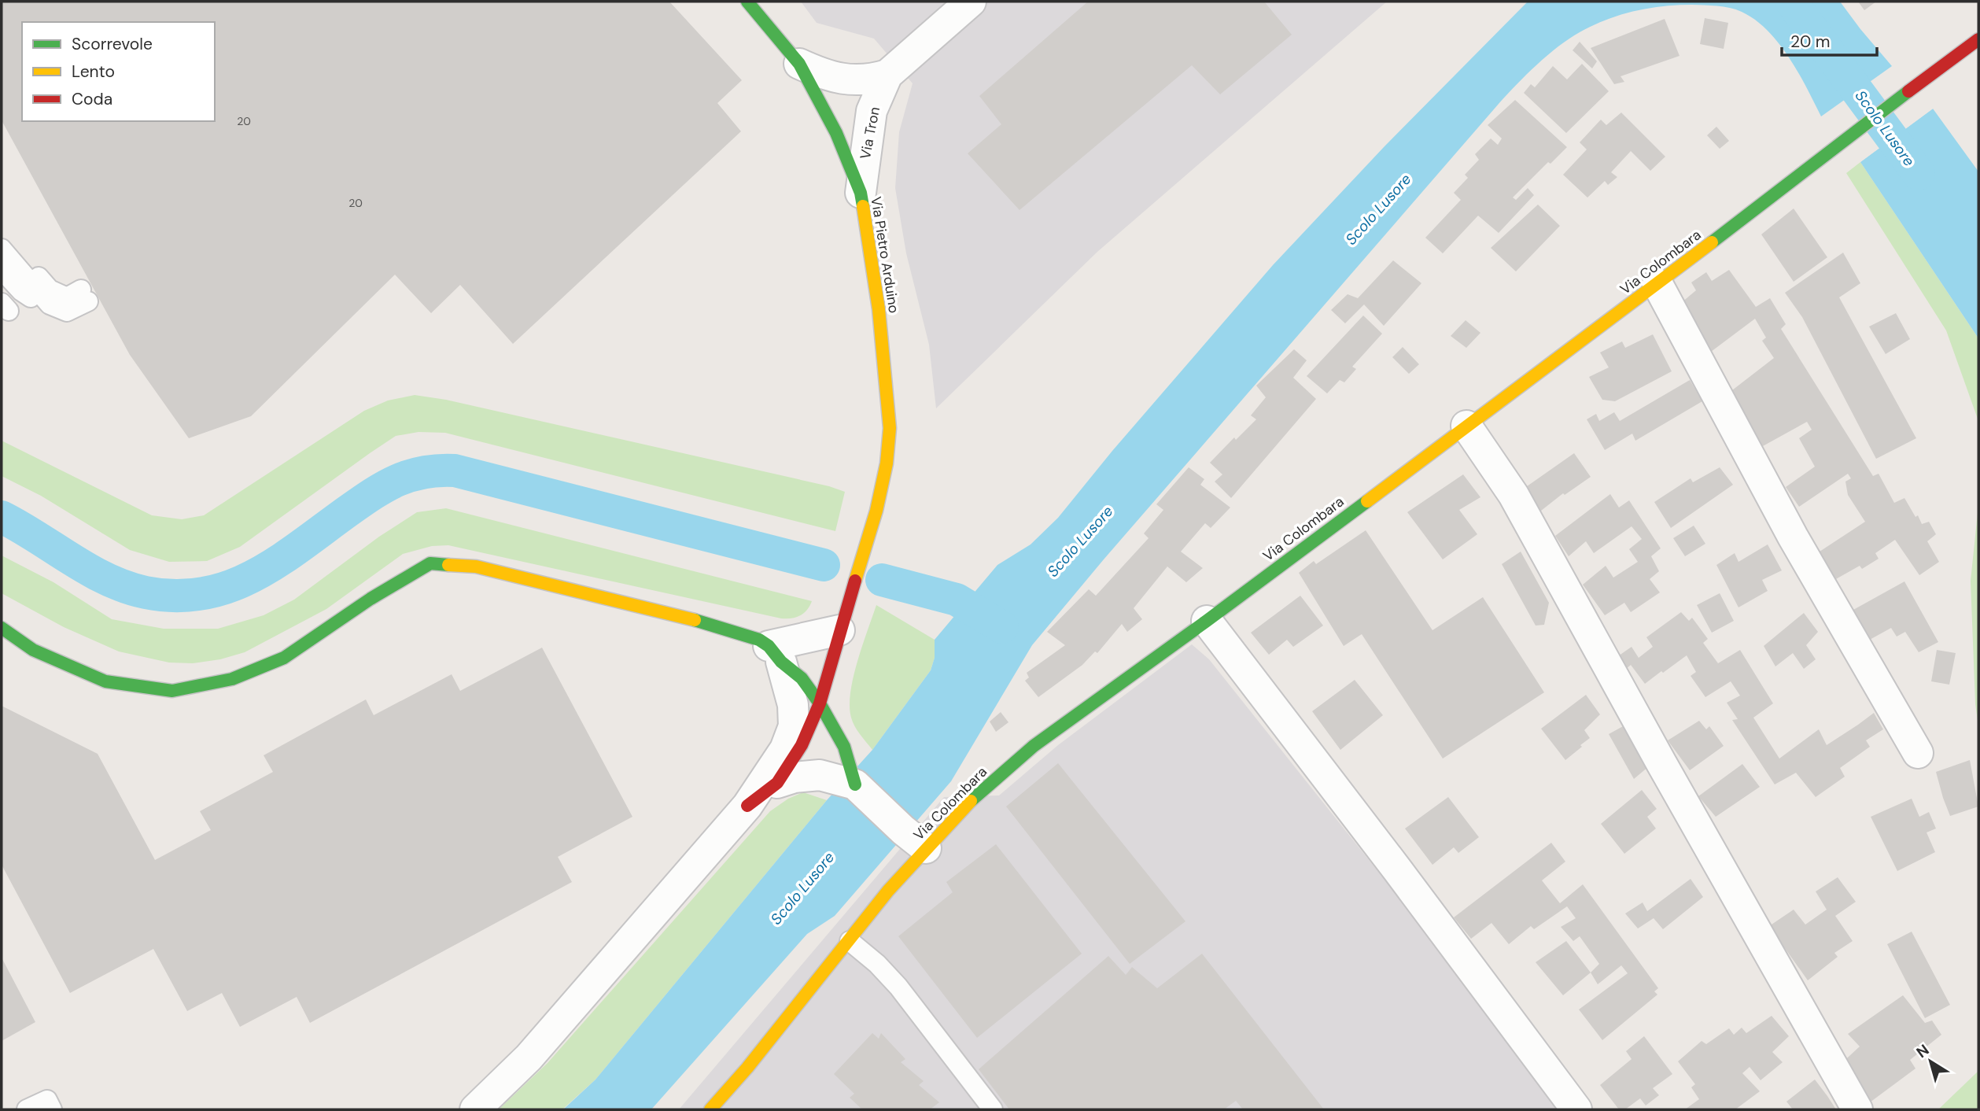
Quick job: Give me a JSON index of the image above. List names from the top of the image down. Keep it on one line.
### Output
{"streets":{"street":["Via Tron","Via Pietro Arduino","Via Colombara"]},"crossings":[["Via Tron","Via Pietro Arduino"]],"water":["Scolo Lusore"],"house_numbers":["20","20"],"legend":["Scorrevole","Lento","Coda"],"scale_bar":"20 m","north":"top left"}
